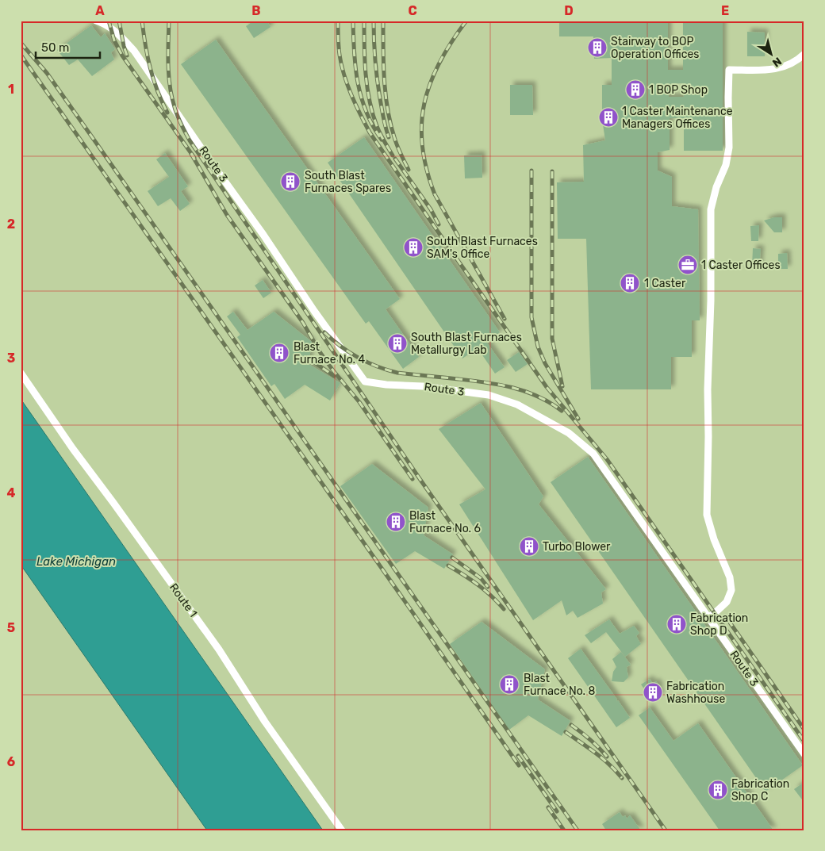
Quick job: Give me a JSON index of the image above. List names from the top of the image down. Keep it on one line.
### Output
{"streets":{"street":["Route 3","Route 1"]},"water":["Lake Michigan"],"places":{"building":["Stairway to BOP Operation Offices","1 BOP Shop","1 Caster Maintenance Managers Offices","South Blast Furnaces Spares","South Blast Furnaces SAM's Office","1 Caster","South Blast Furnaces Metallurgy Lab","Blast Furnace No. 4","Blast Furnace No. 6","Turbo Blower","Fabrication Shop D","Blast Furnace No. 8","Fabrication Washhouse","Fabrication Shop C"],"office":["1 Caster Offices"]},"scale_bar":"50 m","north":"bottom right","grid":{"columns":["A","B","C","D","E"],"rows":["1","2","3","4","5","6"]}}
